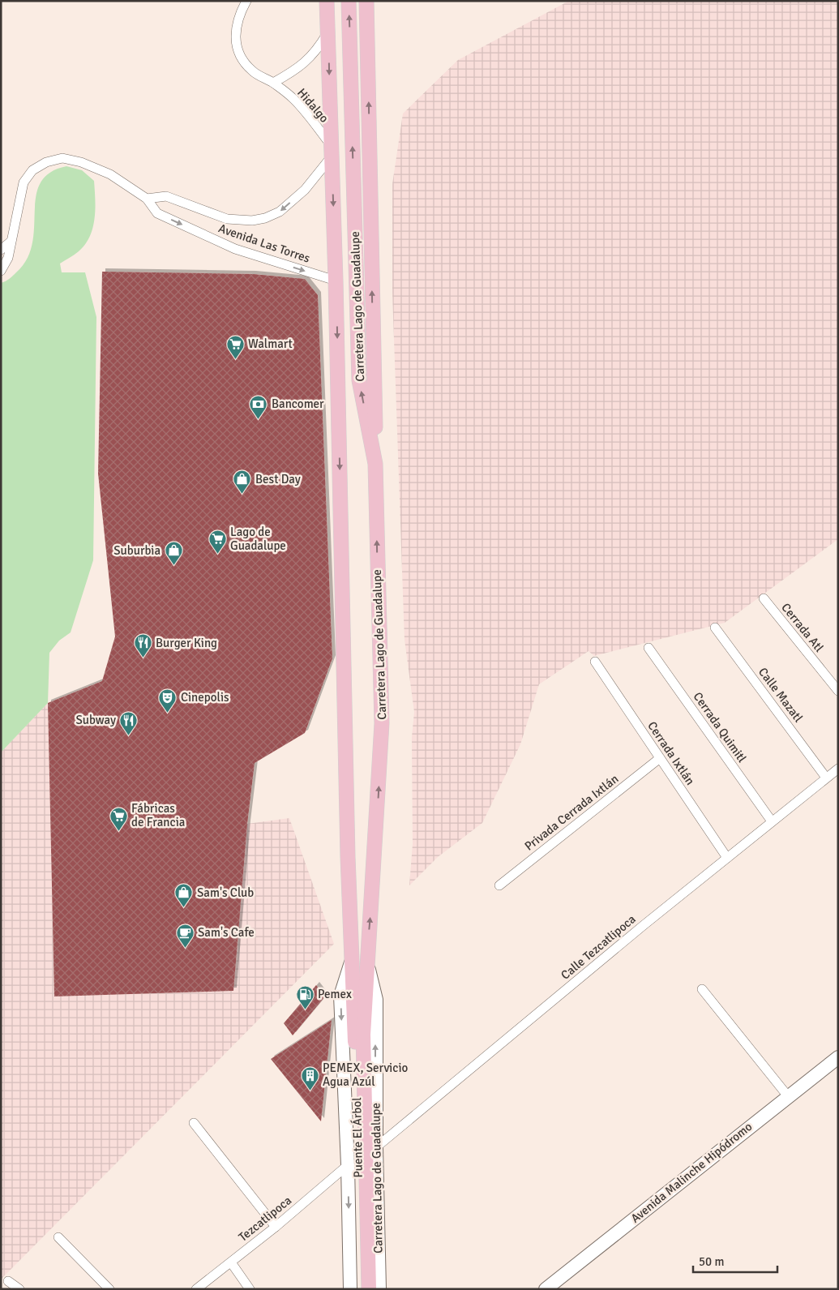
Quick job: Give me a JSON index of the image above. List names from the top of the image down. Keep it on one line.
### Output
{"streets":{"main road":["Carretera Lago de Guadalupe","Puente El Árbol"],"street":["Hidalgo","Avenida Las Torres","Cerrada Atl","Calle Mazatl","Cerrada Quimitl","Cerrada Ixtlán","Privada Cerrada Ixtlán","Calle Tezcatlipoca","Avenida Malinche Hipódromo","Tezcatlipoca"]},"crossings":[["Hidalgo","Avenida Las Torres"],["Hidalgo","Carretera Lago de Guadalupe"],["Avenida Las Torres","Carretera Lago de Guadalupe"],["Carretera Lago de Guadalupe","Calle Tezcatlipoca"],["Carretera Lago de Guadalupe","Puente El Árbol"],["Carretera Lago de Guadalupe","Tezcatlipoca"],["Calle Mazatl","Calle Tezcatlipoca"],["Cerrada Quimitl","Calle Tezcatlipoca"],["Cerrada Ixtlán","Privada Cerrada Ixtlán"],["Cerrada Ixtlán","Calle Tezcatlipoca"]],"places":{"supermarket":["Walmart","Lago de Guadalupe","Fábricas de Francia"],"bank":["Bancomer"],"shop":["Best Day","Suburbia","Sam's Club"],"restaurant":["Burger King","Subway"],"theatre":["Cinepolis"],"cafe":["Sam's Cafe"],"fuel station":["Pemex"],"building":["PEMEX, Servicio Agua Azúl"]},"scale_bar":"50 m"}
